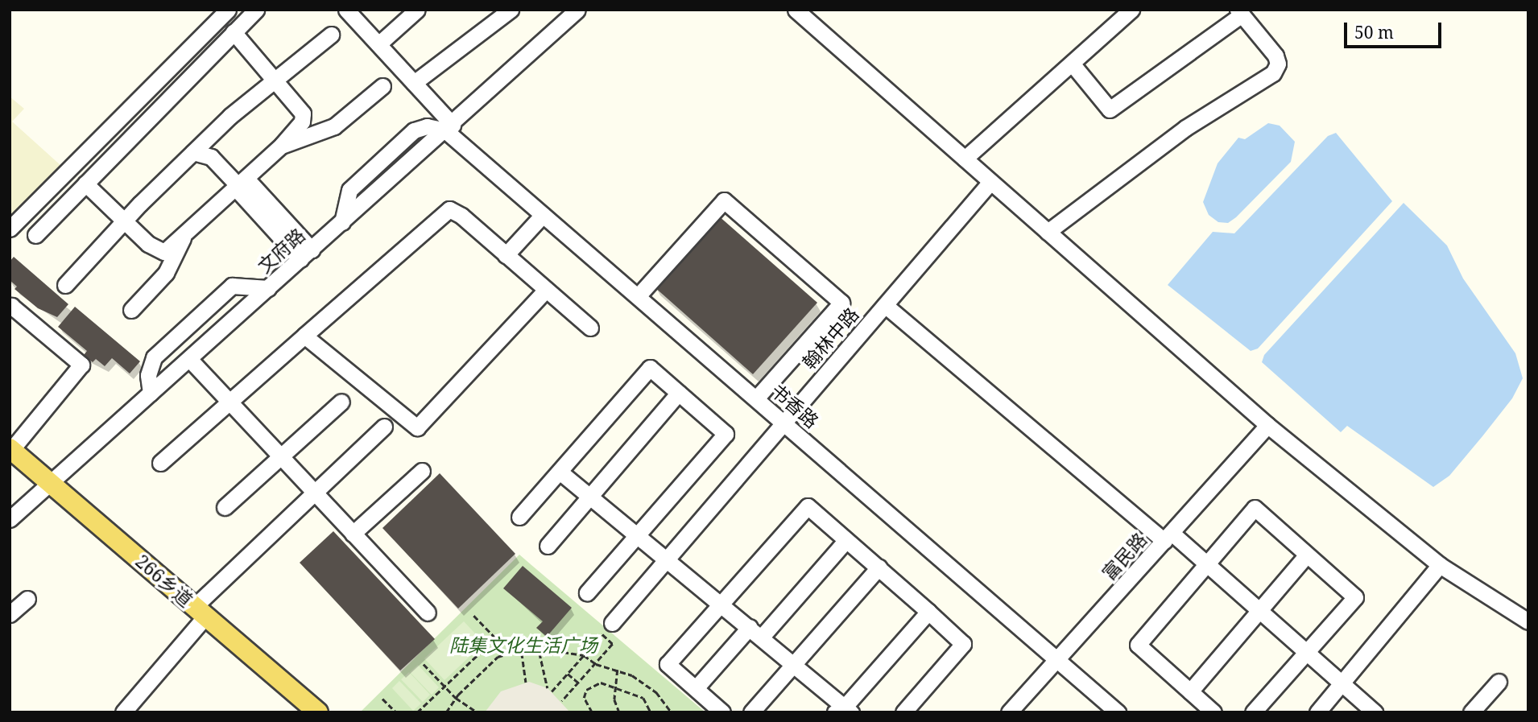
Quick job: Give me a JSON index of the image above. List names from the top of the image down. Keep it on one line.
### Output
{"streets":{"main road":["266乡道"],"street":["文府路","翰林中路","书香路","富民路"]},"crossings":[["文府路","书香路"],["文府路","266乡道"],["翰林中路","书香路"],["书香路","富民路"]],"parks":["陆集文化生活广场"],"scale_bar":"50 m"}
